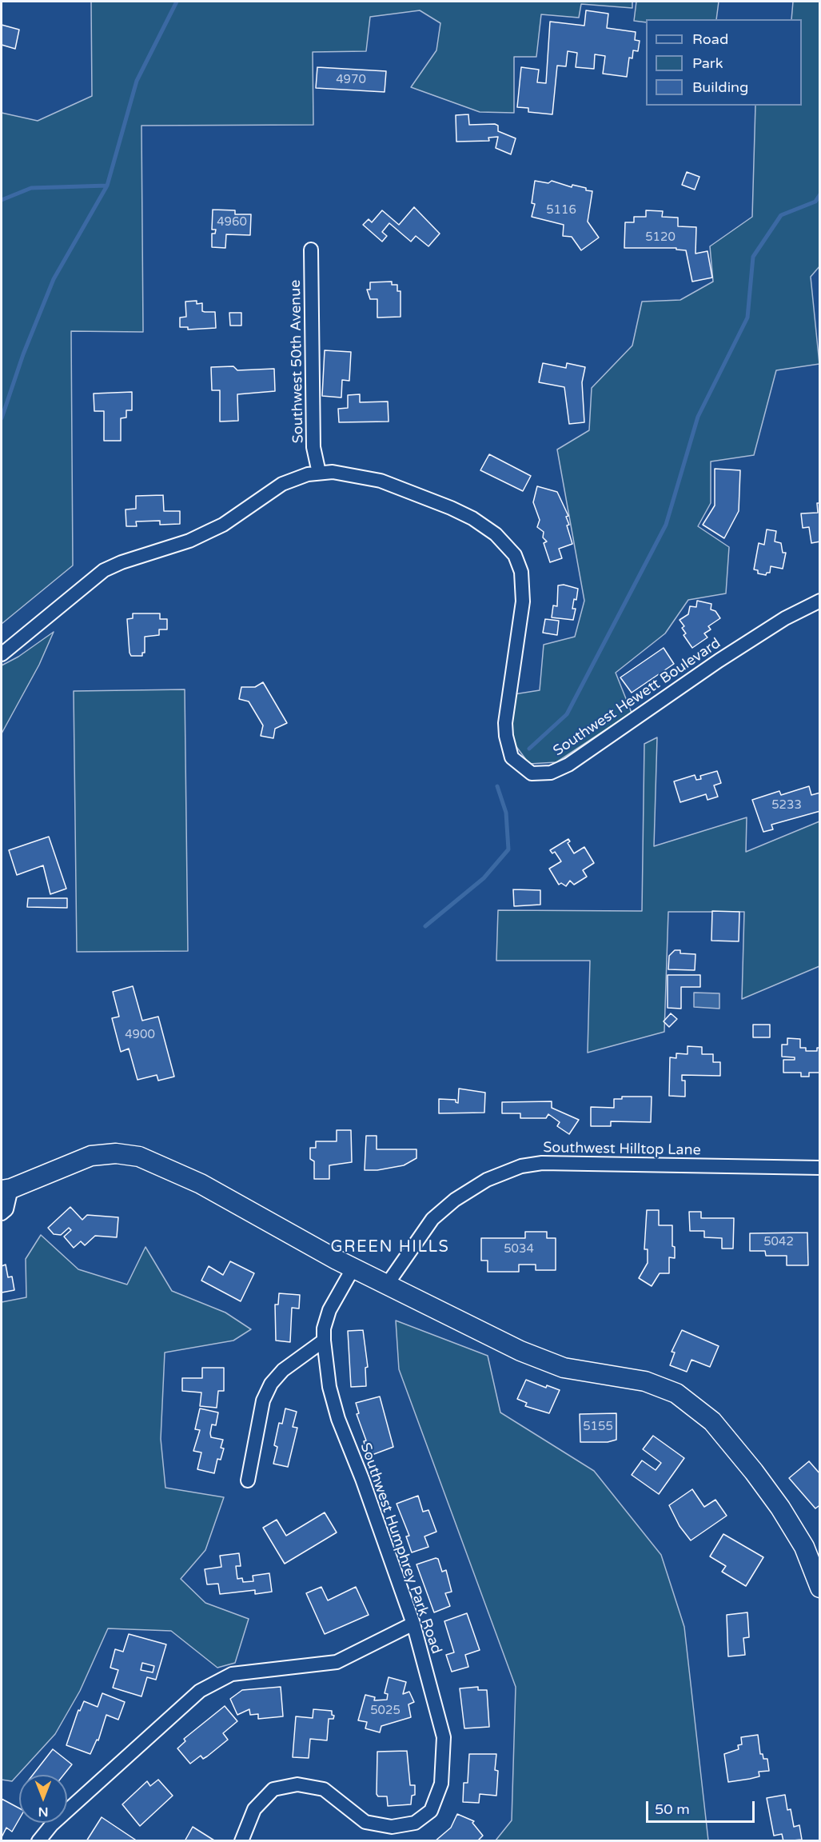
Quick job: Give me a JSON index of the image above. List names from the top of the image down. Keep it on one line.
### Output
{"streets":{"street":["Southwest 50th Avenue","Southwest Hewett Boulevard","Southwest Hilltop Lane","Southwest Humphrey Park Road"]},"crossings":[["Southwest 50th Avenue","Southwest Hewett Boulevard"]],"districts":["GREEN HILLS"],"house_numbers":["4970","5116","4960","5120","5233","4900","5042","5034","5155","5025"],"legend":["Road","Park","Building"],"scale_bar":"50 m","north":"bottom"}
